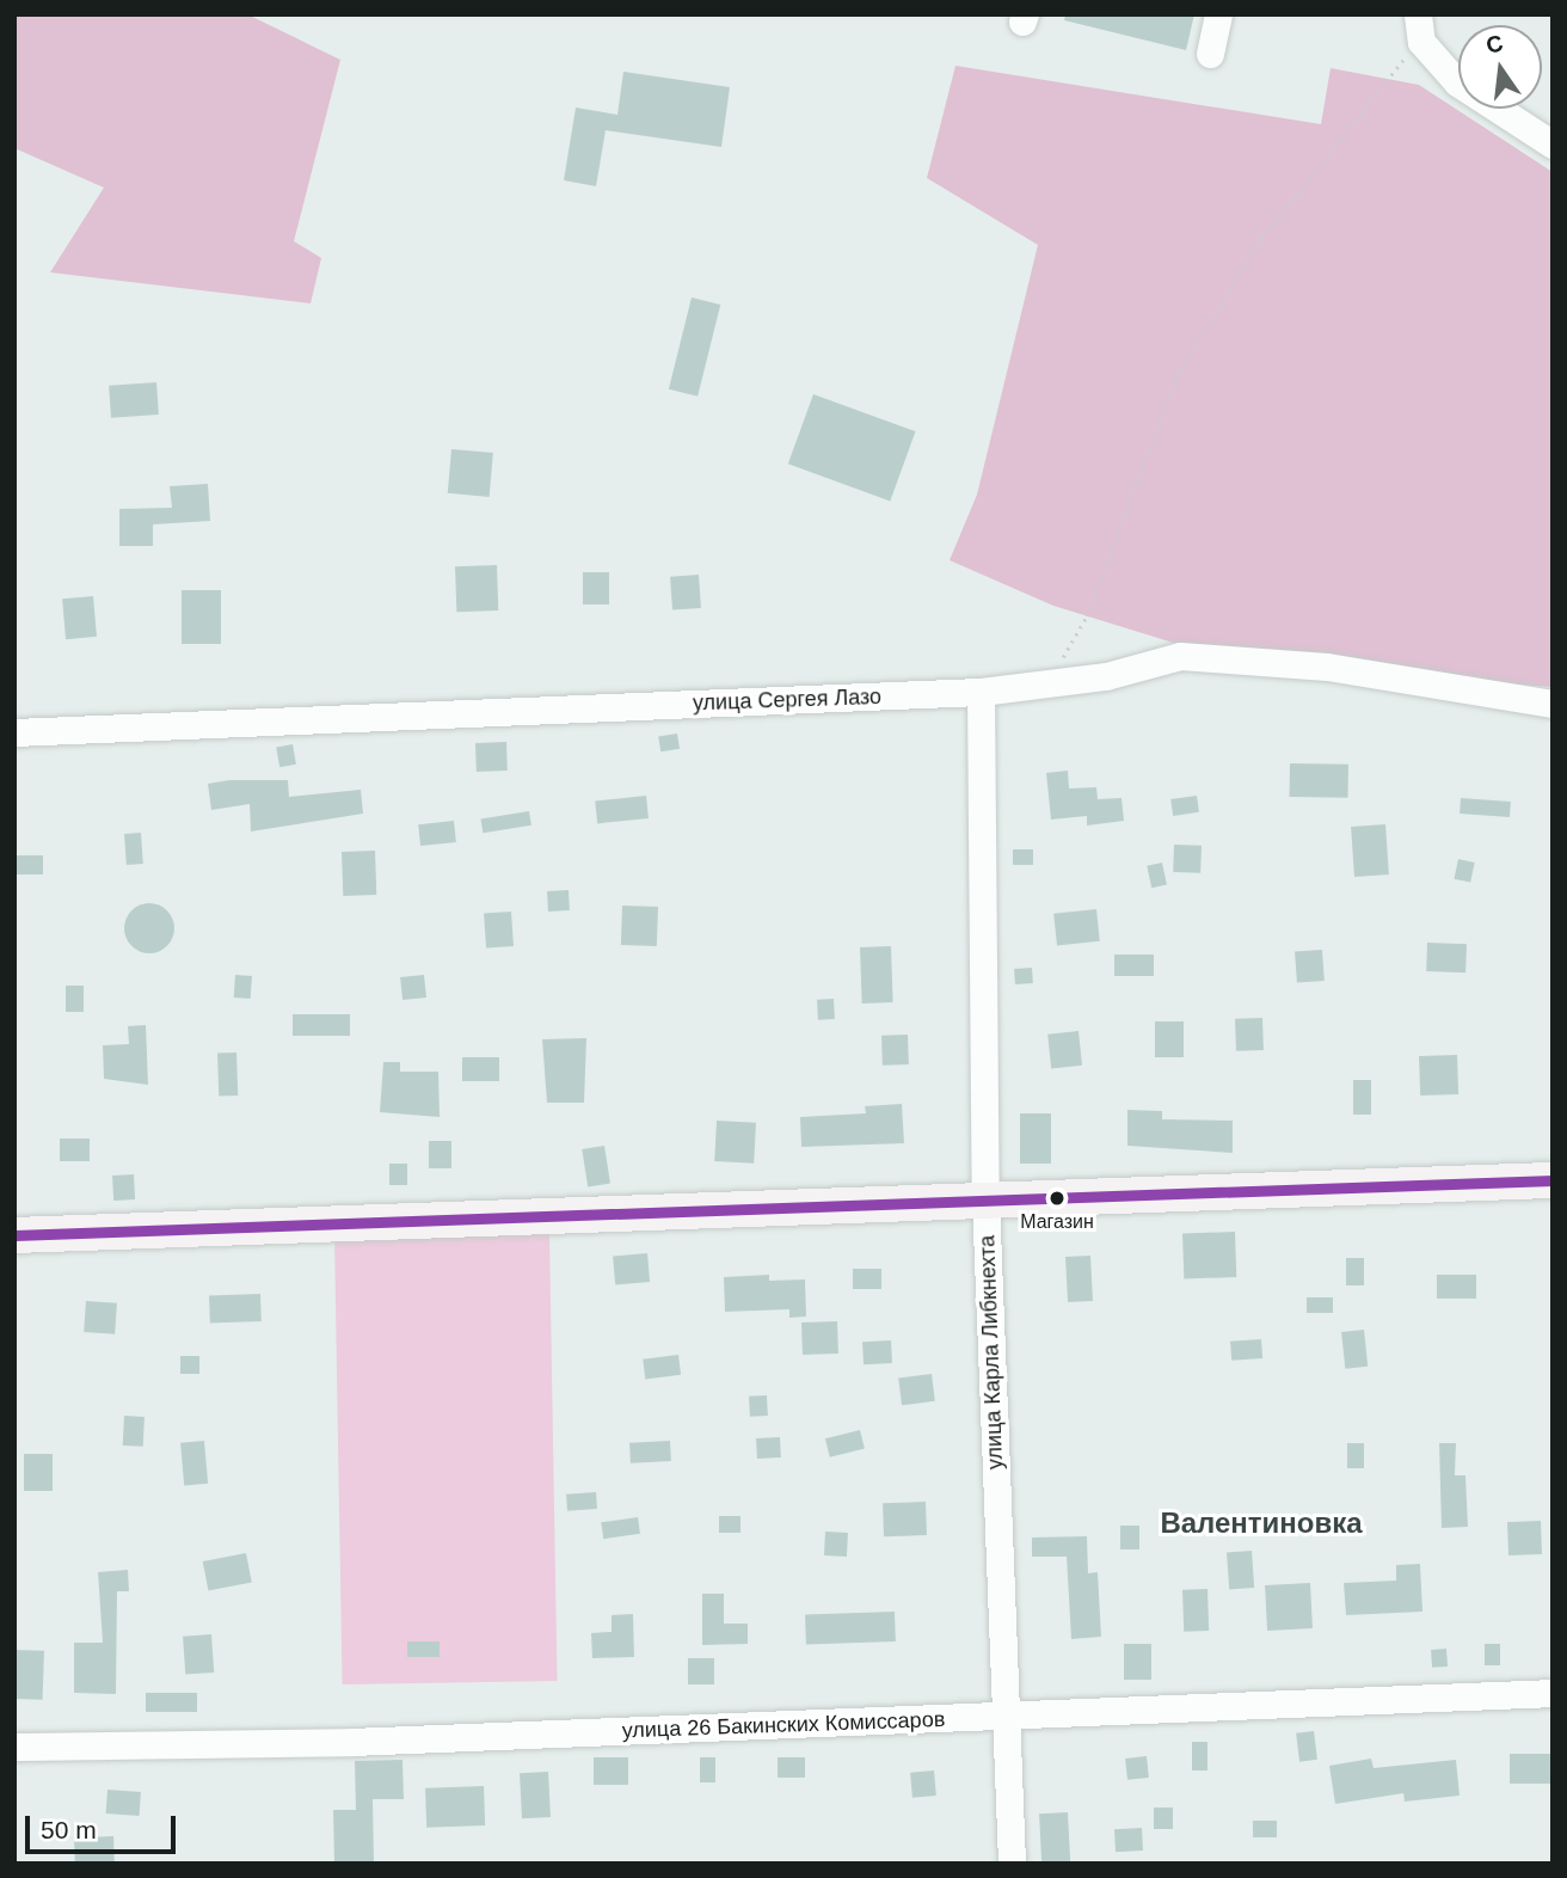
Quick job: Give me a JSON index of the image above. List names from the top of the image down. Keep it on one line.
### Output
{"streets":{"street":["улица Сергея Лазо","улица Карла Либкнехта","улица 26 Бакинских Комиссаров"]},"crossings":[["улица Сергея Лазо","улица Карла Либкнехта"],["улица Карла Либкнехта","улица 26 Бакинских Комиссаров"]],"districts":["Валентиновка"],"places":["Магазин"],"scale_bar":"50 m","north":"top"}
